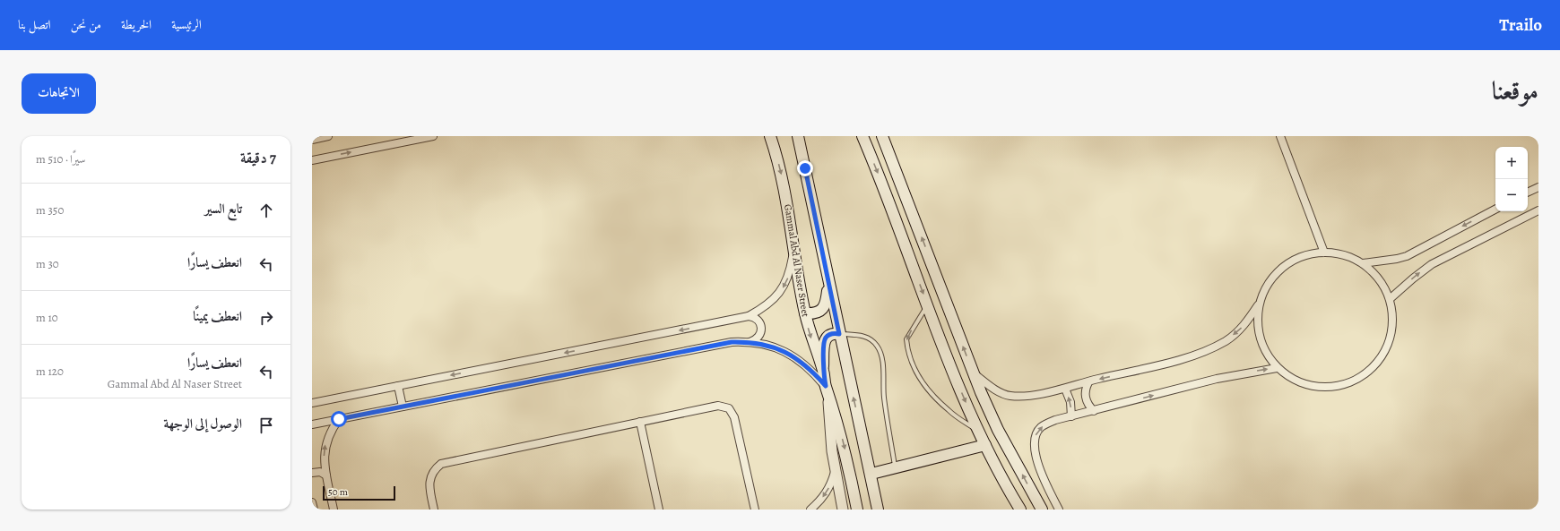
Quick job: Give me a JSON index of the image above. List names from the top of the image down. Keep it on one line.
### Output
{"streets":{"main road":["Gammal Abd Al Naser Street"]},"scale_bar":"50 m","page":{"header":"Trailo","nav":["الرئيسية","الخريطة","من نحن","اتصل بنا"],"title":"موقعنا","buttons":"الاتجاهات","heading":["7 دقيقة","سيرًا · 510 m"],"map_buttons":["+","−"],"list":[["تابع السير","350 m"],["انعطف يسارًا","30 m"],["انعطف يمينًا","10 m"],["انعطف يسارًا","Gammal Abd Al Naser Street","120 m"],"الوصول إلى الوجهة"],"scale":"50 m"}}
